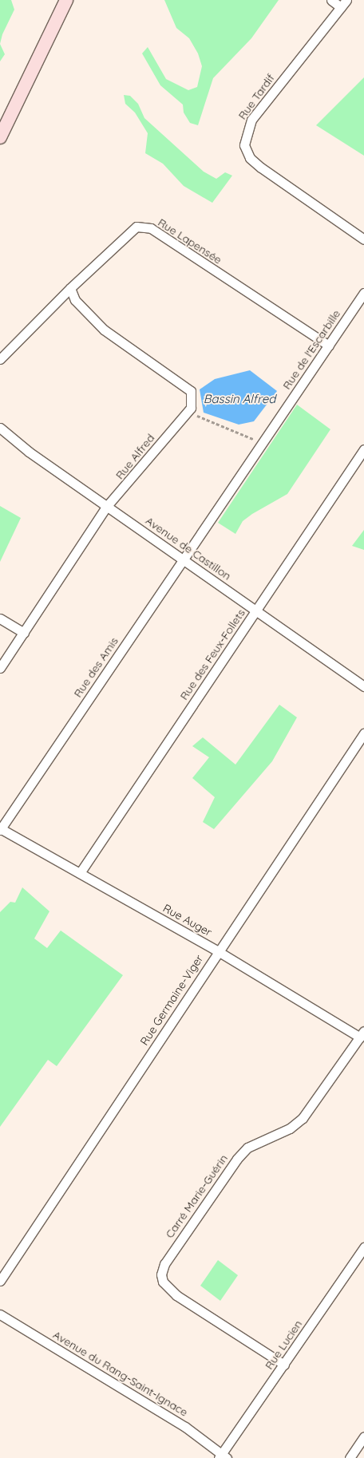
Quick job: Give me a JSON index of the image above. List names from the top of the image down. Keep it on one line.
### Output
{"streets":{"street":["Rue Tardif","Rue Lapensée","Rue de l'Escarbille","Rue Alfred","Avenue de Castillon","Rue des Feux-Follets","Rue des Amis","Rue Auger","Rue Germaine-Viger","Carré Marie-Guérin","Rue Lucien","Avenue du Rang-Saint-Ignace"]},"crossings":[["Rue Lapensée","Rue de l'Escarbille"],["Rue de l'Escarbille","Rue des Amis"],["Rue Alfred","Avenue de Castillon"],["Avenue de Castillon","Rue des Feux-Follets"],["Avenue de Castillon","Rue des Amis"],["Rue des Feux-Follets","Rue Auger"],["Rue des Amis","Rue Auger"],["Rue Auger","Rue Germaine-Viger"],["Rue Auger","Carré Marie-Guérin"],["Carré Marie-Guérin","Rue Lucien"],["Rue Lucien","Avenue du Rang-Saint-Ignace"]],"water":["Bassin Alfred"]}
